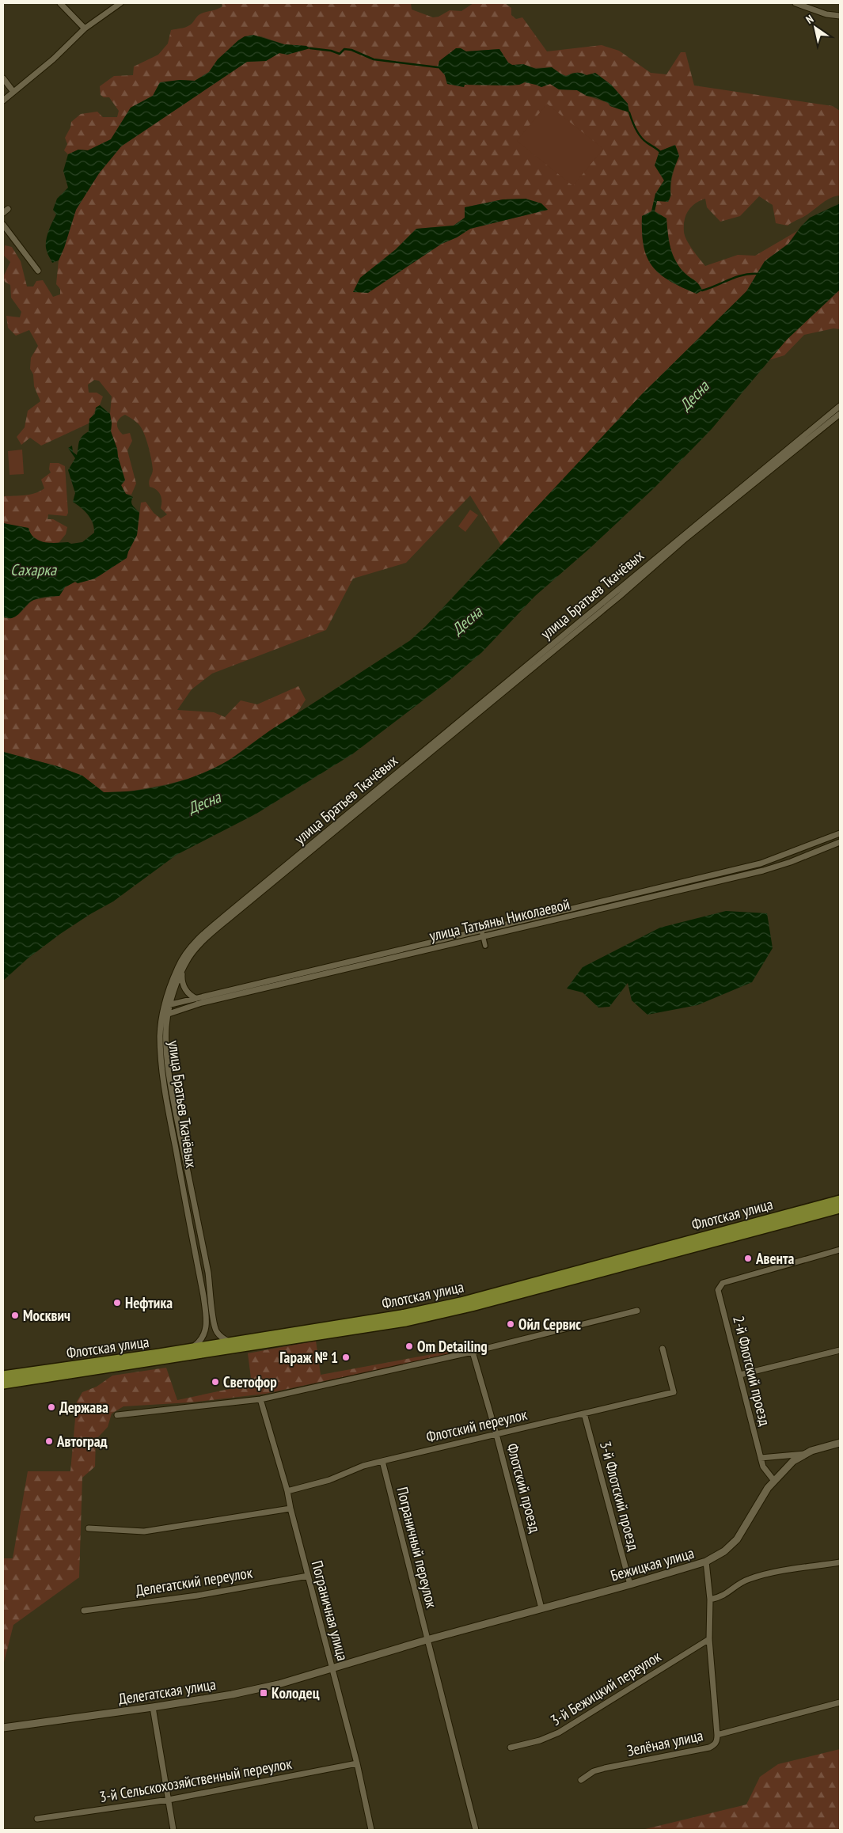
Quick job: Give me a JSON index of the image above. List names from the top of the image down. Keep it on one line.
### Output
{"streets":{"main road":["Флотская улица"],"street":["улица Братьев Ткачёвых","улица Татьяны Николаевой","2-й Флотский проезд","Флотский переулок","Флотский проезд","3-й Флотский проезд","Пограничный переулок","Бежицкая улица","Делегатский переулок","Пограничная улица","3-й Бежицкий переулок","Делегатская улица","Зелёная улица","3-й Сельскохозяйственный переулок"]},"crossings":[["улица Братьев Ткачёвых","улица Татьяны Николаевой"],["улица Братьев Ткачёвых","Флотская улица"],["2-й Флотский проезд","Бежицкая улица"],["Флотский переулок","Флотский проезд"],["Флотский переулок","3-й Флотский проезд"],["Флотский переулок","Пограничный переулок"],["Флотский переулок","Пограничная улица"],["Флотский проезд","Бежицкая улица"],["3-й Флотский проезд","Бежицкая улица"],["Пограничный переулок","Бежицкая улица"],["Бежицкая улица","Пограничная улица"],["Бежицкая улица","Делегатская улица"],["Делегатский переулок","Пограничная улица"],["Пограничная улица","Делегатская улица"],["Пограничная улица","3-й Сельскохозяйственный переулок"]],"water":["Десна","Сахарка"],"places":{"other":["Авента","Нефтика","Москвич","Ойл Сервис","Om Detailing","Гараж № 1","Светофор","Держава","Автоград"],"transit":["Колодец"]},"north":"top left"}
